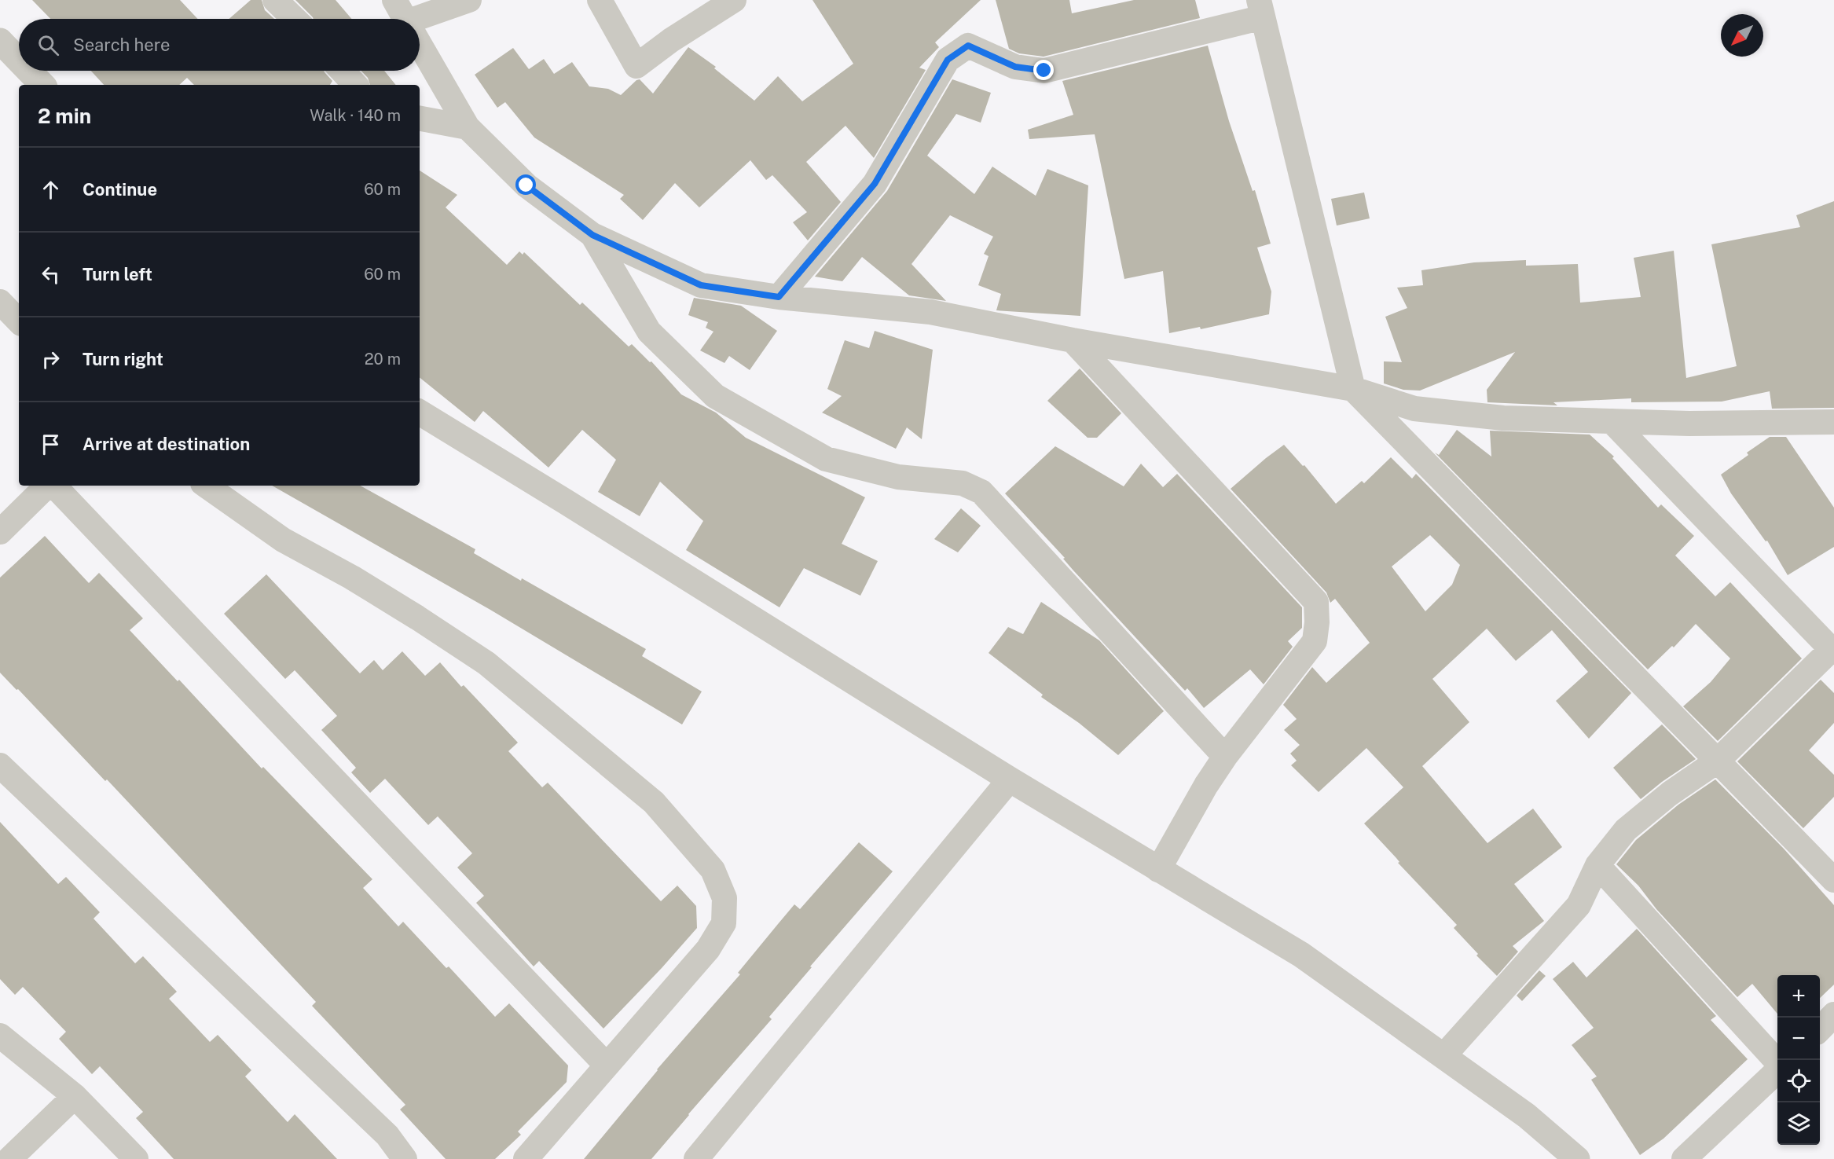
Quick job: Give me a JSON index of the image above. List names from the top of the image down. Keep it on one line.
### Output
{"north":"bottom left","page":{"search":"Search here","heading":["2 min","Walk · 140 m"],"list":[["Continue","60 m"],["Turn left","60 m"],["Turn right","20 m"],"Arrive at destination"],"map_buttons":["+","−"]}}
